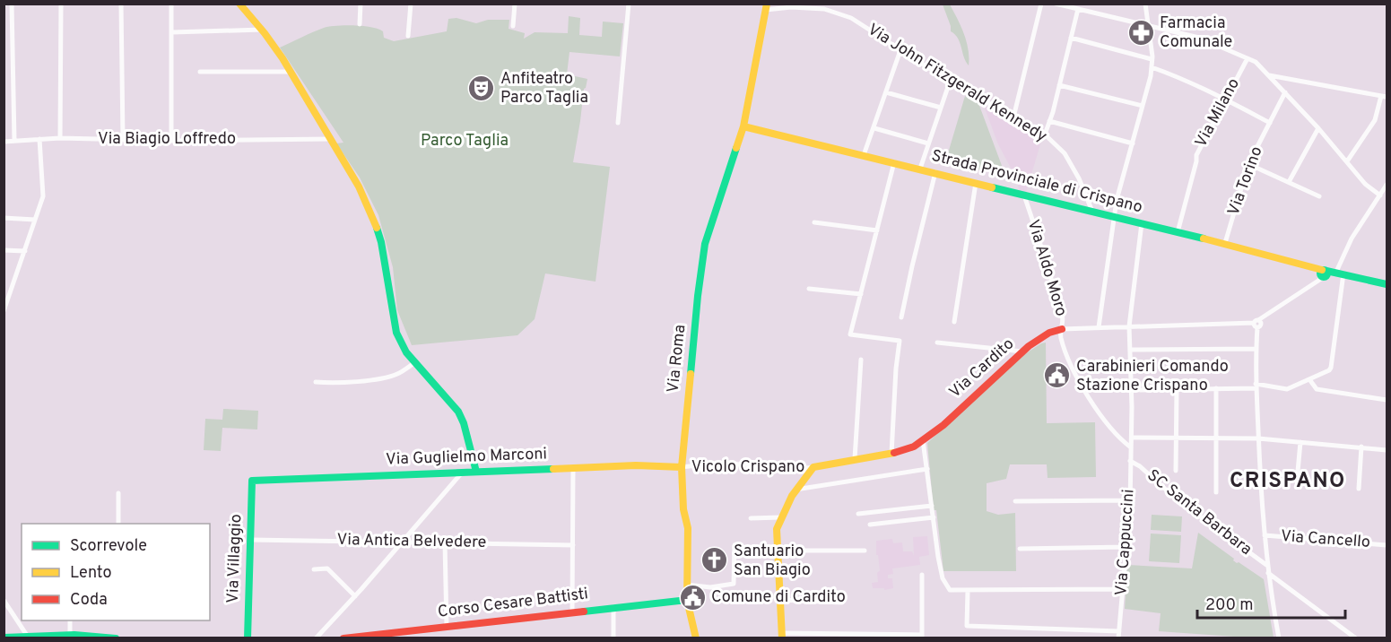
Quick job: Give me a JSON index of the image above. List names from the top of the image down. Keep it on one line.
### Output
{"streets":{"street":["Via John Fitzgerald Kennedy","Via Milano","Via Biagio Loffredo","Via Torino","Strada Provinciale di Crispano","Via Aldo Moro","Via Roma","Via Cardito","Via Guglielmo Marconi","Vicolo Crispano","SC Santa Barbara","Via Cancello","Via Antica Belvedere","Via Cappuccini","Via Villaggio","Corso Cesare Battisti"]},"crossings":[["Via John Fitzgerald Kennedy","Strada Provinciale di Crispano"],["Via John Fitzgerald Kennedy","Via Roma"],["Via Milano","Strada Provinciale di Crispano"],["Via Torino","Strada Provinciale di Crispano"],["Strada Provinciale di Crispano","Via Aldo Moro"],["Strada Provinciale di Crispano","Via Roma"],["Strada Provinciale di Crispano","Via Cappuccini"],["Via Aldo Moro","Via Cardito"],["Via Aldo Moro","Via Cappuccini"],["Via Roma","Via Guglielmo Marconi"],["Via Roma","Vicolo Crispano"],["Via Roma","Corso Cesare Battisti"],["Via Cardito","Vicolo Crispano"],["Via Guglielmo Marconi","Vicolo Crispano"],["Via Guglielmo Marconi","Via Villaggio"],["SC Santa Barbara","Via Cappuccini"],["Via Antica Belvedere","Via Villaggio"]],"districts":["CRISPANO"],"parks":["Parco Taglia"],"places":{"pharmacy":["Farmacia Comunale"],"theatre":["Anfiteatro Parco Taglia"],"public building":["Carabinieri Comando Stazione Crispano","Comune di Cardito"],"church":["Santuario San Biagio"]},"legend":["Scorrevole","Lento","Coda"],"scale_bar":"200 m"}
